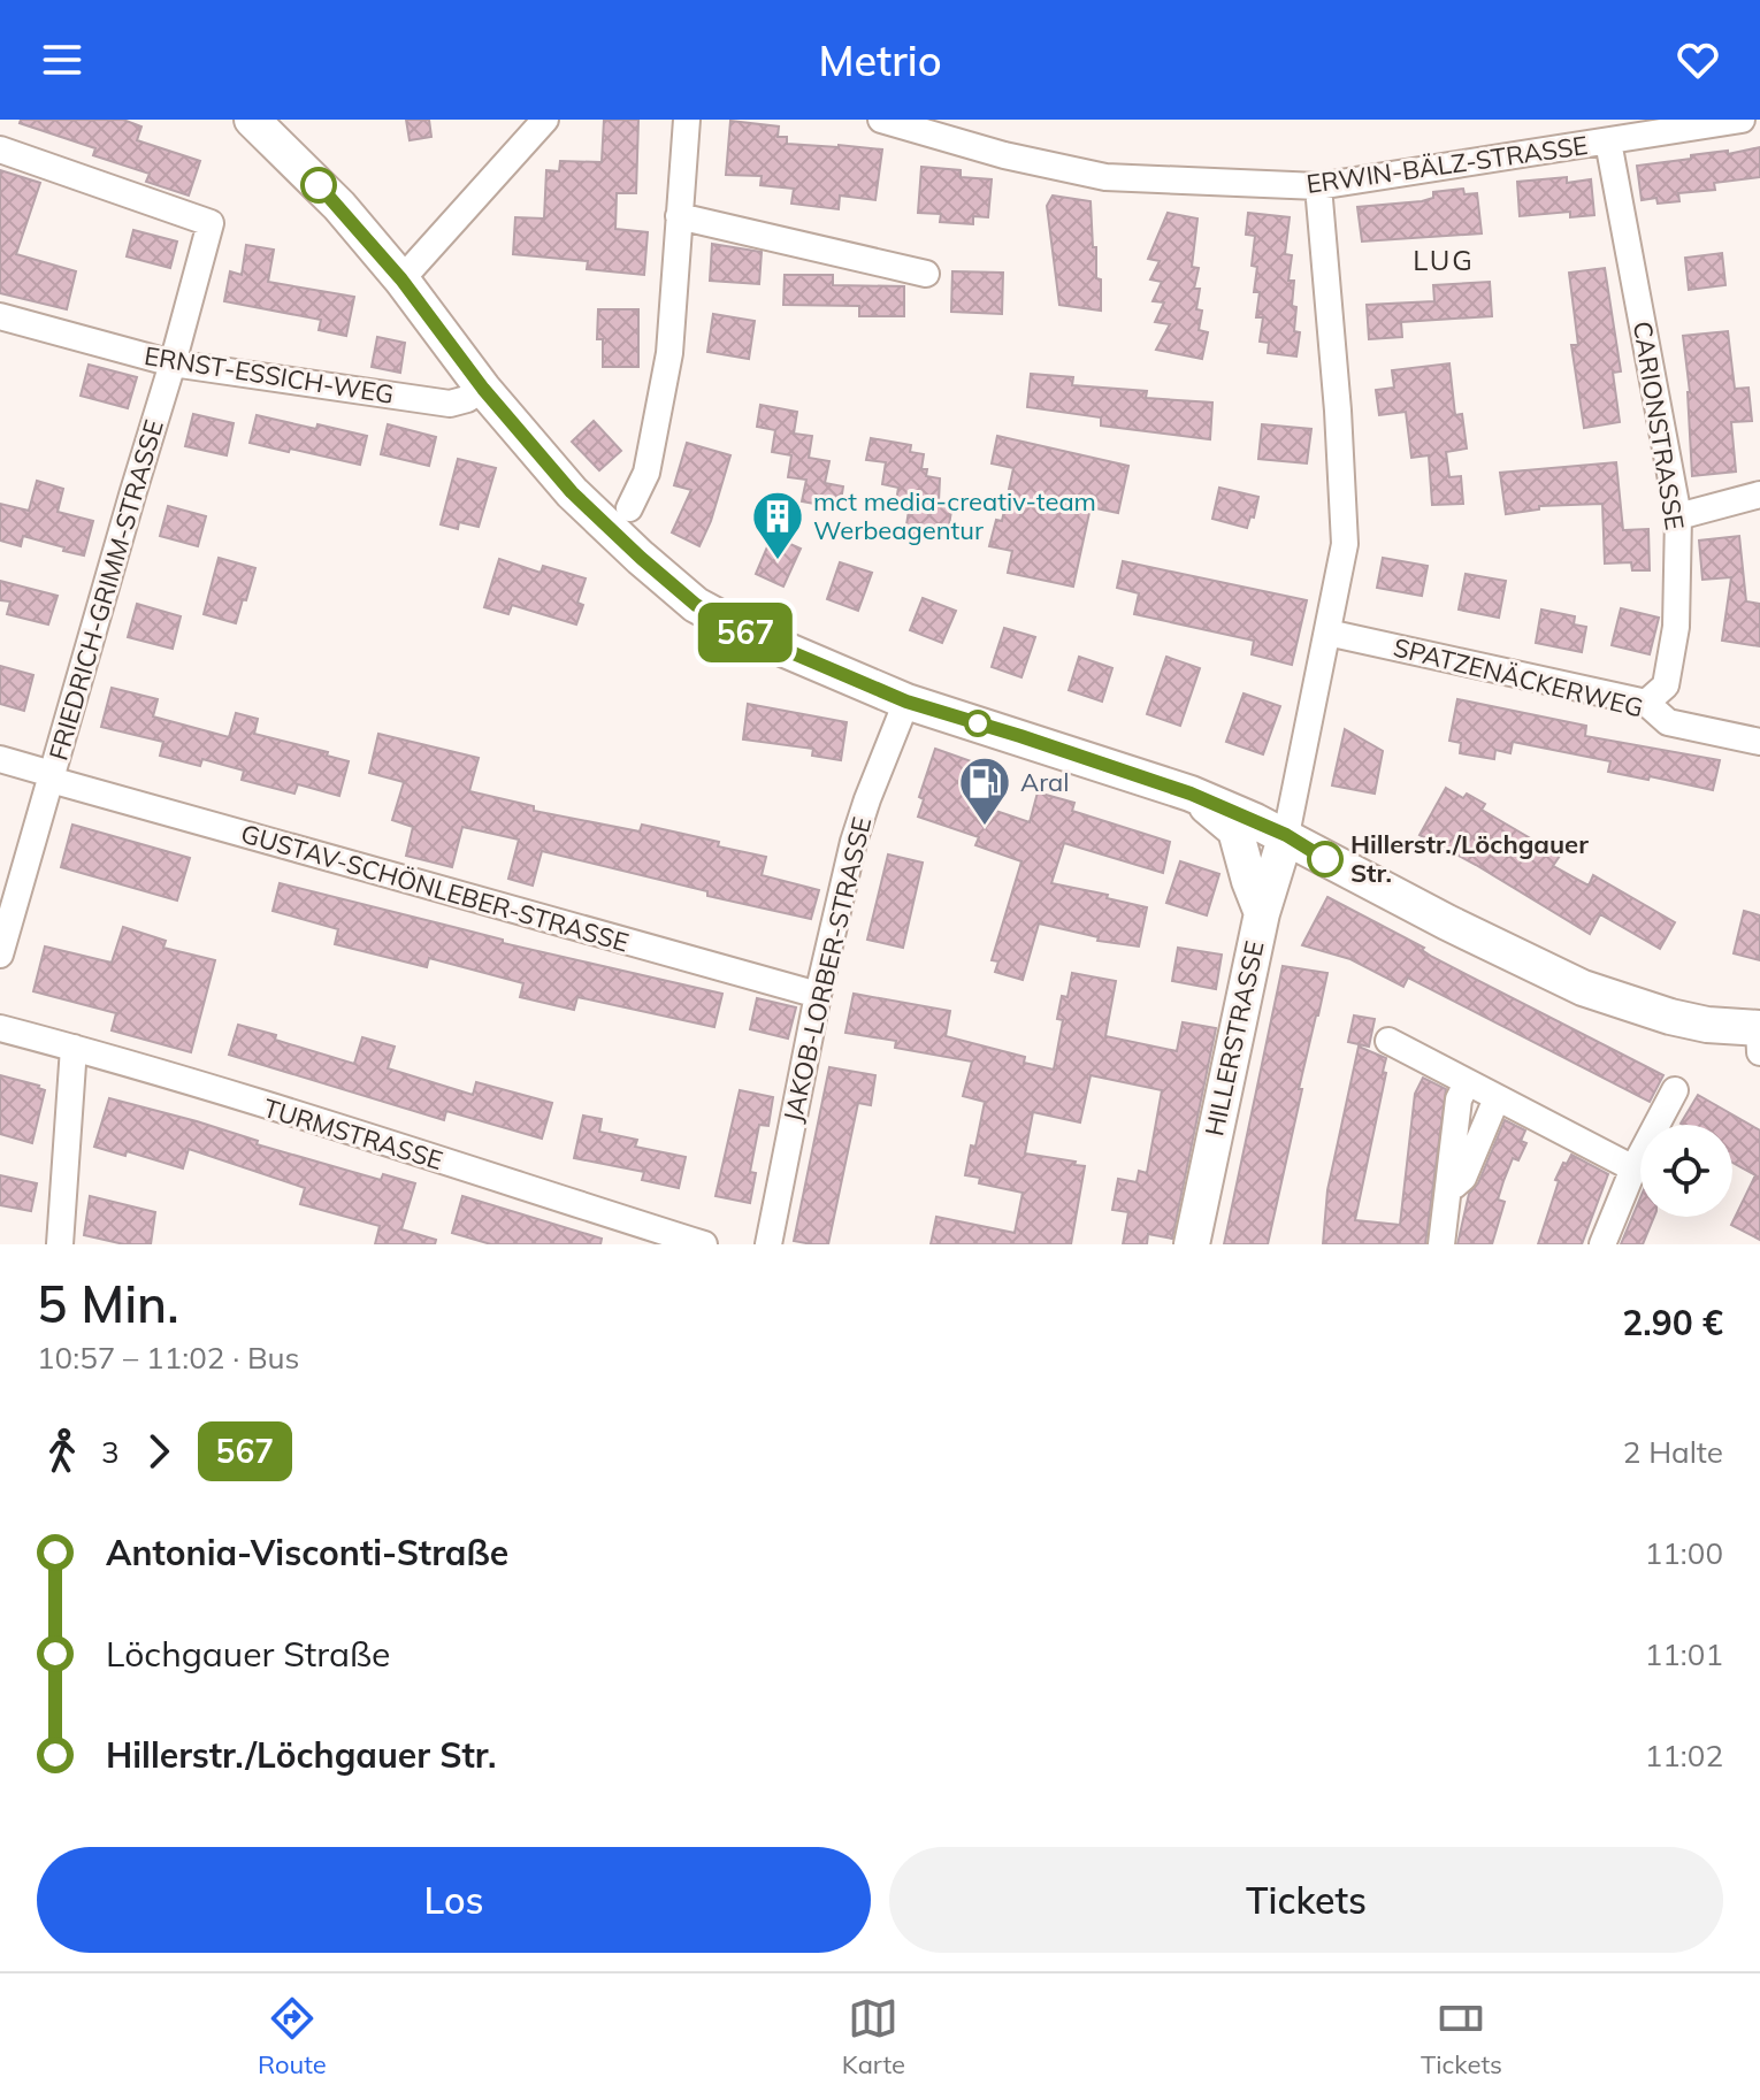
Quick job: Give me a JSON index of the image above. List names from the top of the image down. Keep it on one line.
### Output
{"streets":{"main road":["HILLERSTRASSE"],"street":["ERWIN-BÄLZ-STRASSE","ERNST-ESSICH-WEG","CARIONSTRASSE","FRIEDRICH-GRIMM-STRASSE","SPATZENÄCKERWEG","GUSTAV-SCHÖNLEBER-STRASSE","JAKOB-LORBER-STRASSE","TURMSTRASSE"]},"crossings":[["ERWIN-BÄLZ-STRASSE","CARIONSTRASSE"],["ERNST-ESSICH-WEG","FRIEDRICH-GRIMM-STRASSE"],["CARIONSTRASSE","SPATZENÄCKERWEG"],["FRIEDRICH-GRIMM-STRASSE","GUSTAV-SCHÖNLEBER-STRASSE"],["GUSTAV-SCHÖNLEBER-STRASSE","JAKOB-LORBER-STRASSE"]],"districts":["LUG"],"places":{"building":["mct media-creativ-team Werbeagentur"],"fuel station":["Aral"],"other":["Hillerstr./Löchgauer Str."]},"lines":["bus line 567"],"page":{"header":"Metrio","on_map":"567","heading":["5 Min.","10:57 – 11:02 · Bus","2.90 €"],"legs":["3","567","2 Halte"],"list":[{"name":"Antonia-Visconti-Straße","value":"11:00"},{"name":"Löchgauer Straße","value":"11:01"},{"name":"Hillerstr./Löchgauer Str.","value":"11:02"}],"buttons":["Los","Tickets"],"tabs":["Route","Karte","Tickets"]}}
